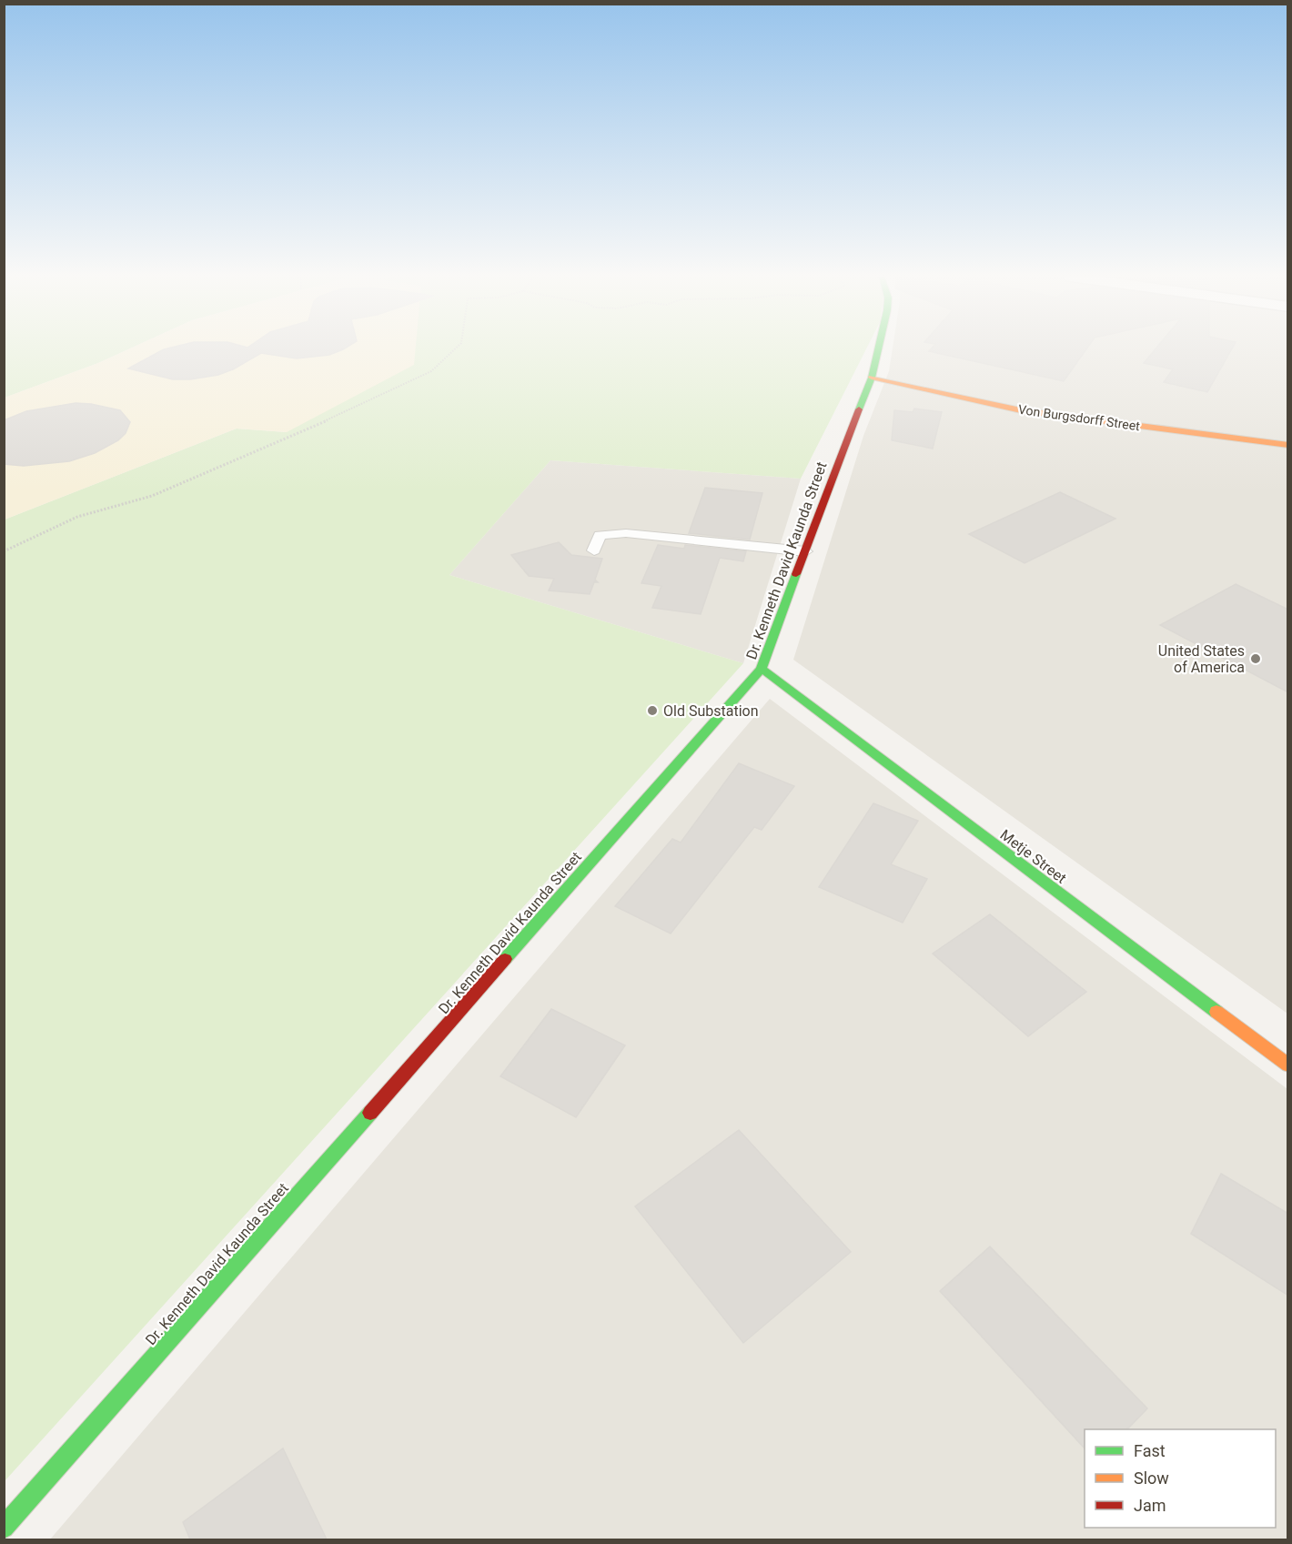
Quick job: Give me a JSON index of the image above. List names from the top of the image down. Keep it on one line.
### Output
{"streets":{"street":["Von Burgsdorff Street","Dr. Kenneth David Kaunda Street","Metje Street"]},"crossings":[["Von Burgsdorff Street","Dr. Kenneth David Kaunda Street"],["Dr. Kenneth David Kaunda Street","Metje Street"]],"places":["United States of America","Old Substation"],"legend":["Fast","Slow","Jam"]}
